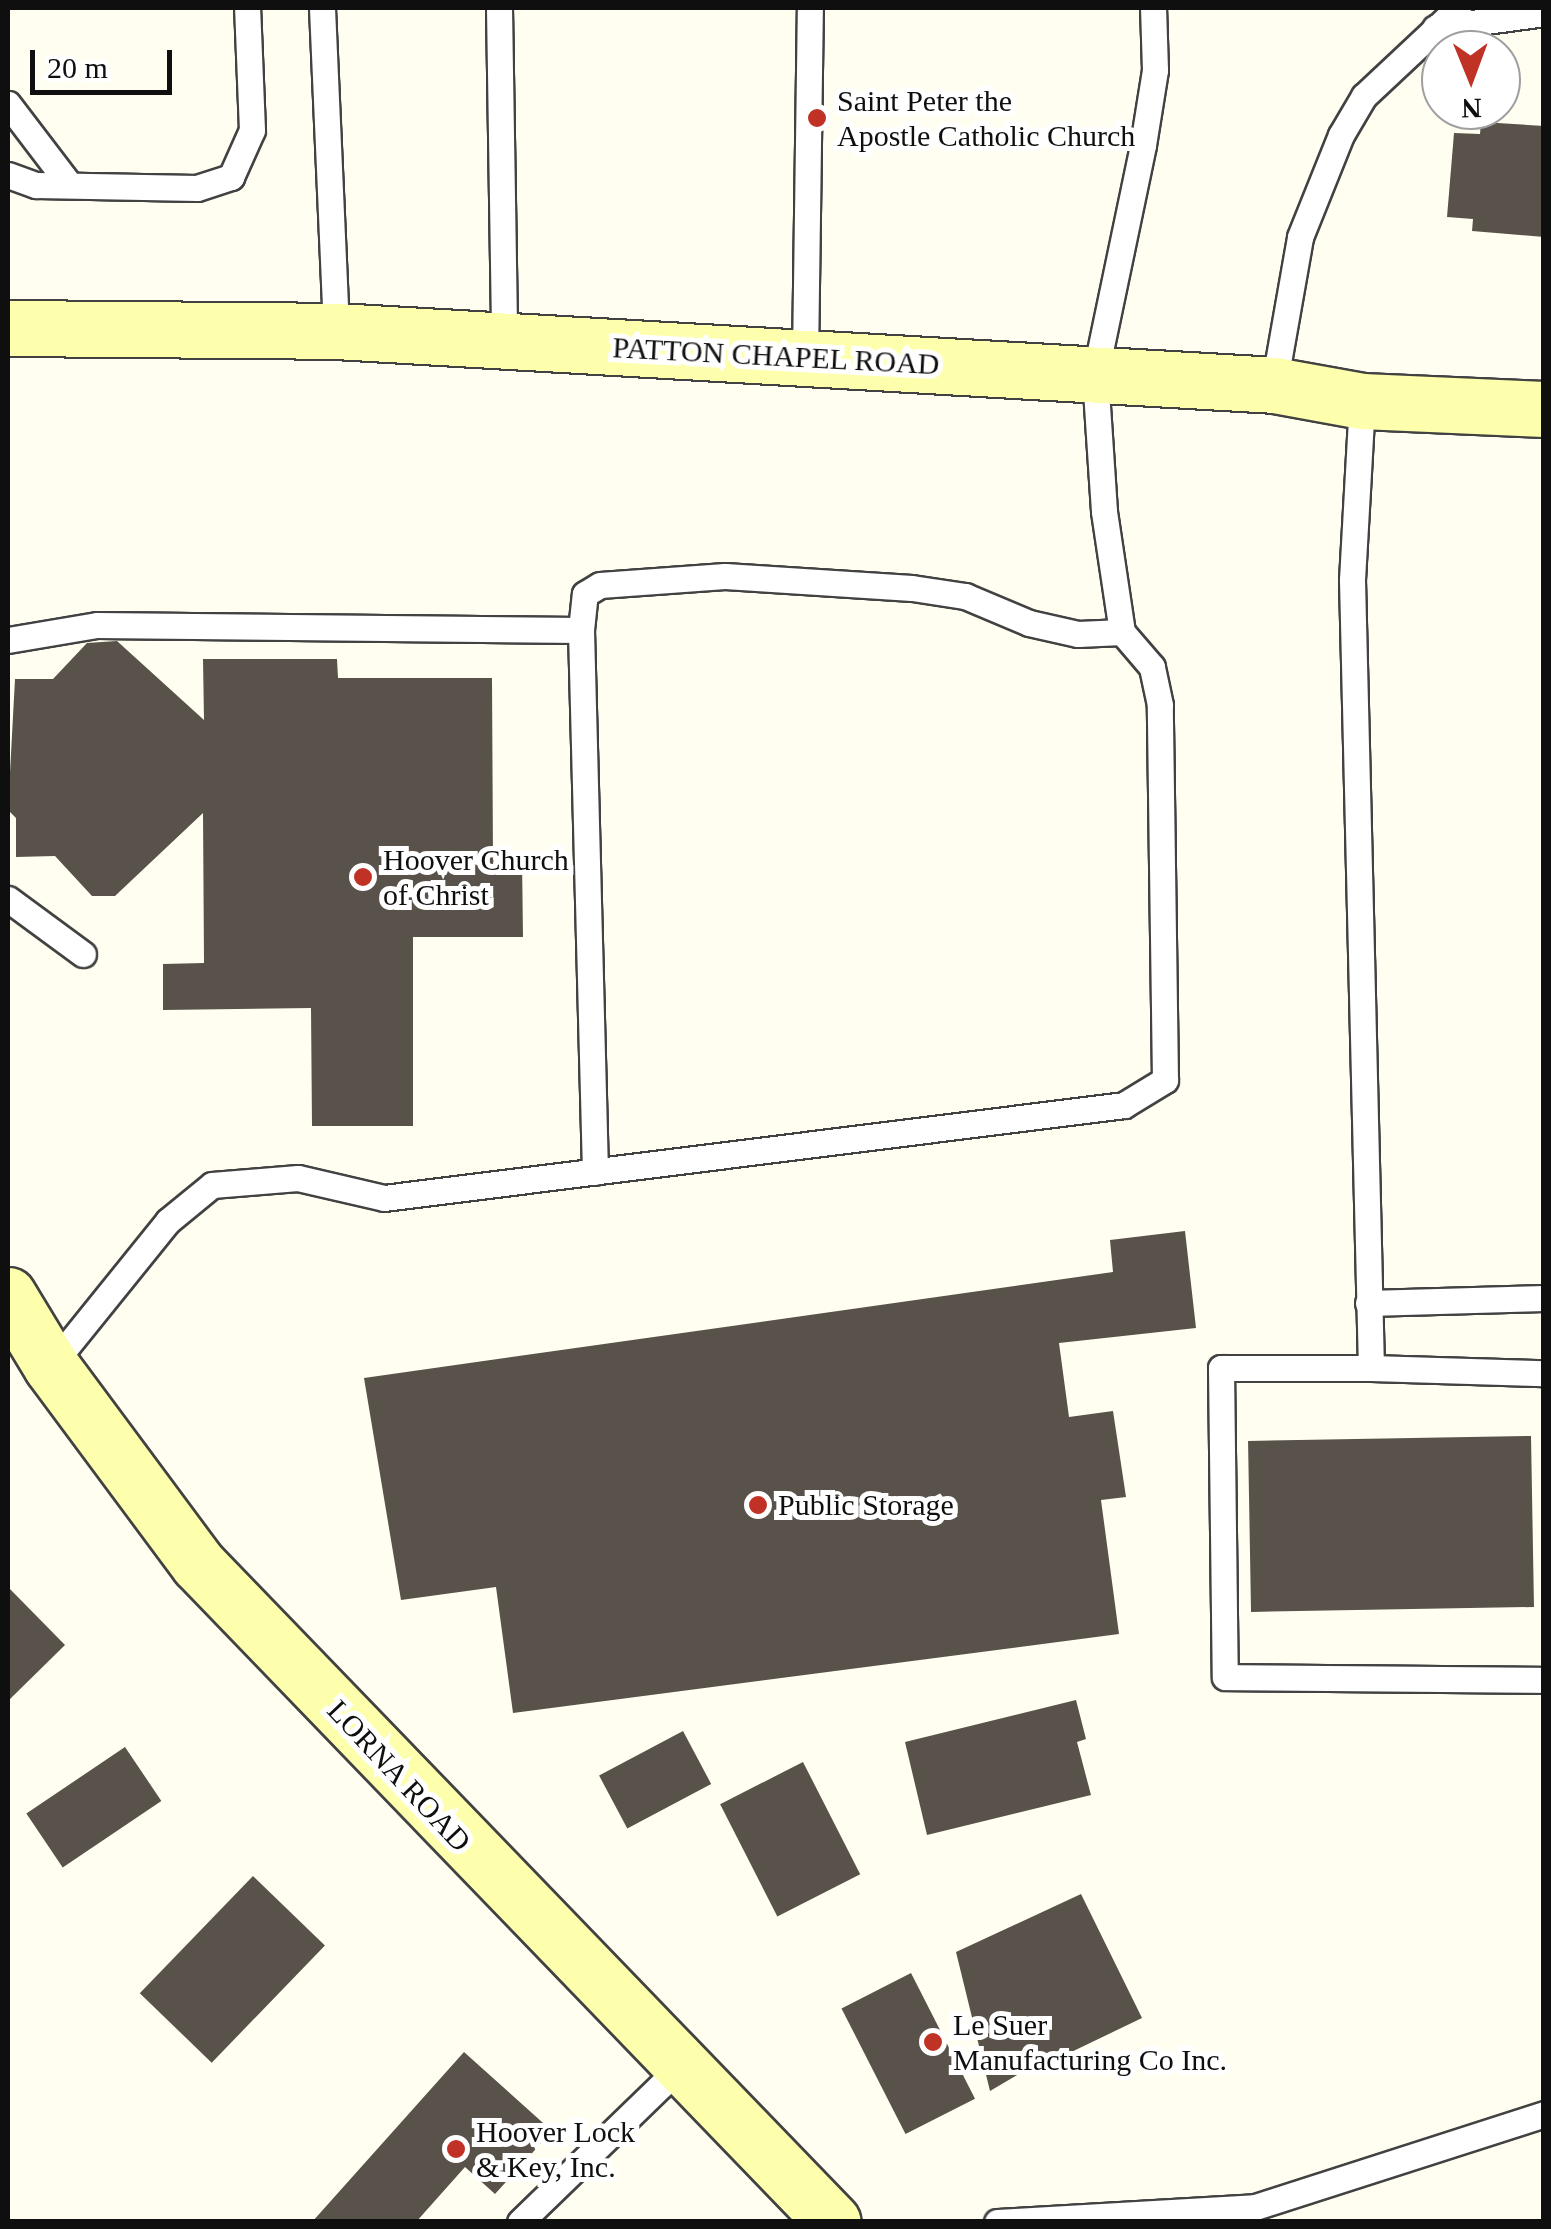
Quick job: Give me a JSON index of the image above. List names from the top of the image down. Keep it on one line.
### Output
{"streets":{"main road":["PATTON CHAPEL ROAD","LORNA ROAD"]},"places":["Saint Peter the Apostle Catholic Church","Hoover Church of Christ","Public Storage","Le Suer Manufacturing Co Inc.","Hoover Lock & Key, Inc."],"scale_bar":"20 m","north":"bottom"}
